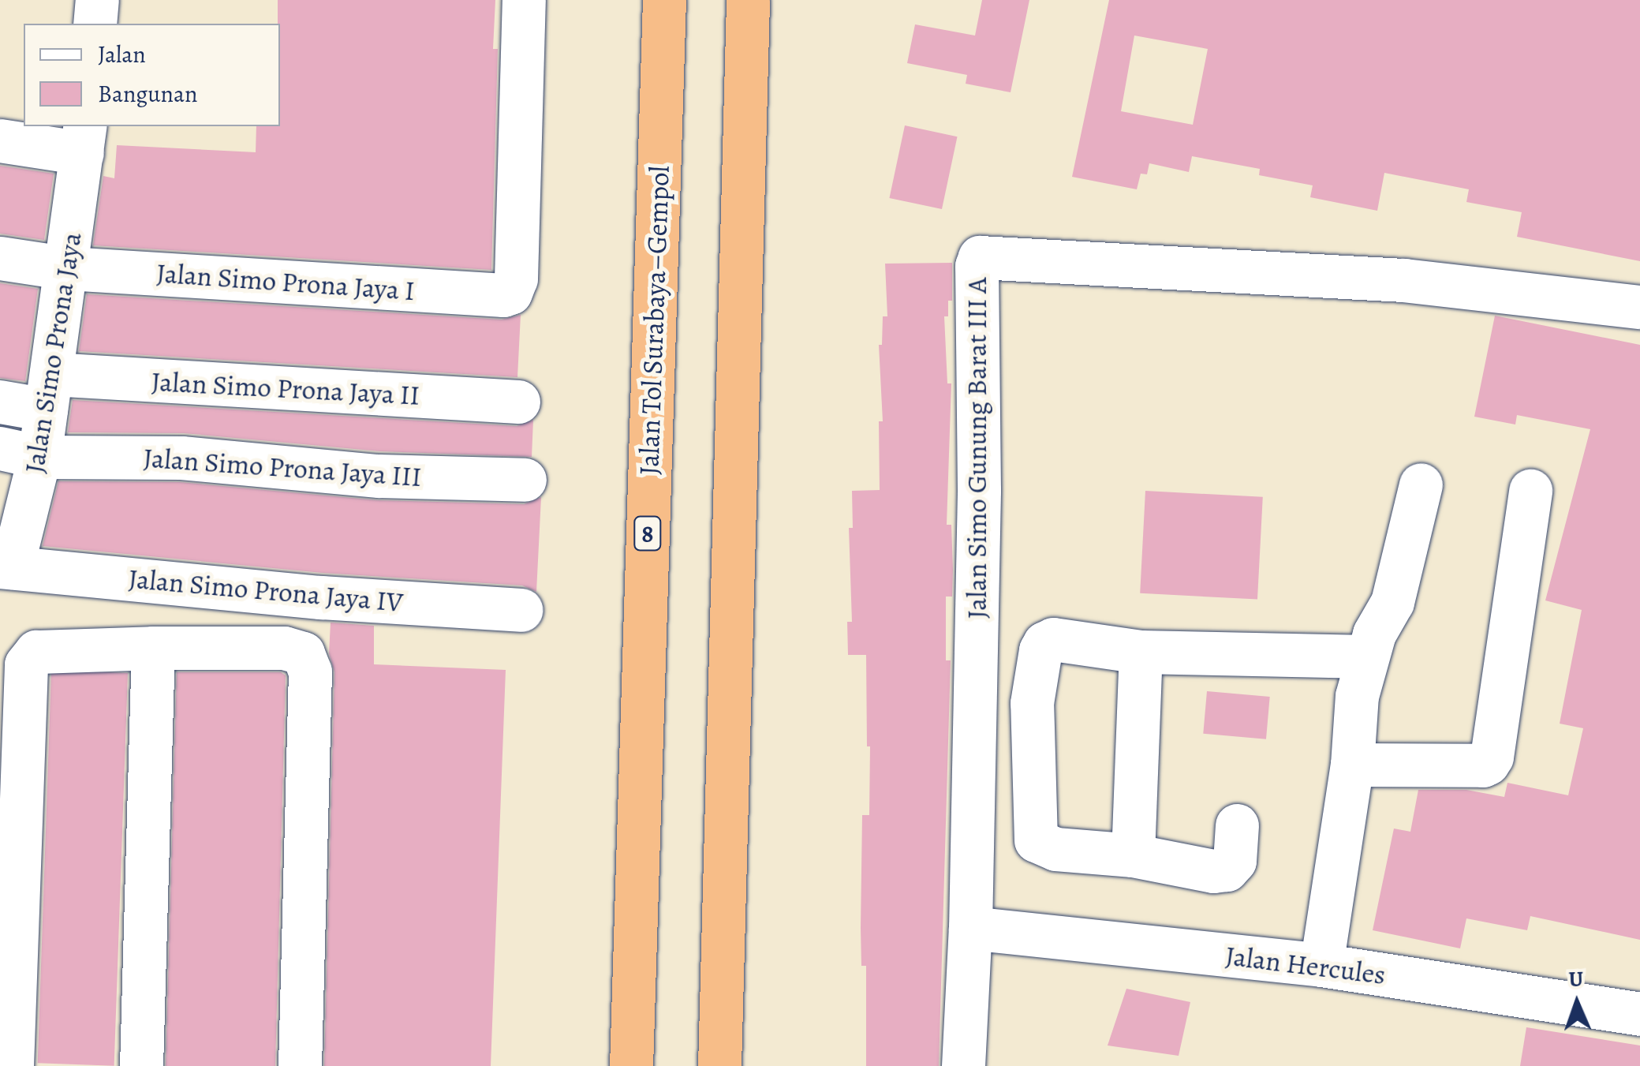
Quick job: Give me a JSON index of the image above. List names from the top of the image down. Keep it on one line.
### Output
{"streets":{"highway":["Jalan Tol Surabaya–Gempol","8"],"street":["Jalan Simo Prona Jaya I","Jalan Simo Prona Jaya","Jalan Simo Prona Jaya II","Jalan Simo Gunung Barat III A","Jalan Simo Prona Jaya III","Jalan Simo Prona Jaya IV","Jalan Hercules"]},"crossings":[["Jalan Simo Prona Jaya I","Jalan Simo Prona Jaya"],["Jalan Simo Prona Jaya","Jalan Simo Prona Jaya II"],["Jalan Simo Prona Jaya","Jalan Simo Prona Jaya III"],["Jalan Simo Prona Jaya","Jalan Simo Prona Jaya IV"],["Jalan Simo Gunung Barat III A","Jalan Hercules"]],"legend":["Jalan","Bangunan"],"north":"top"}
